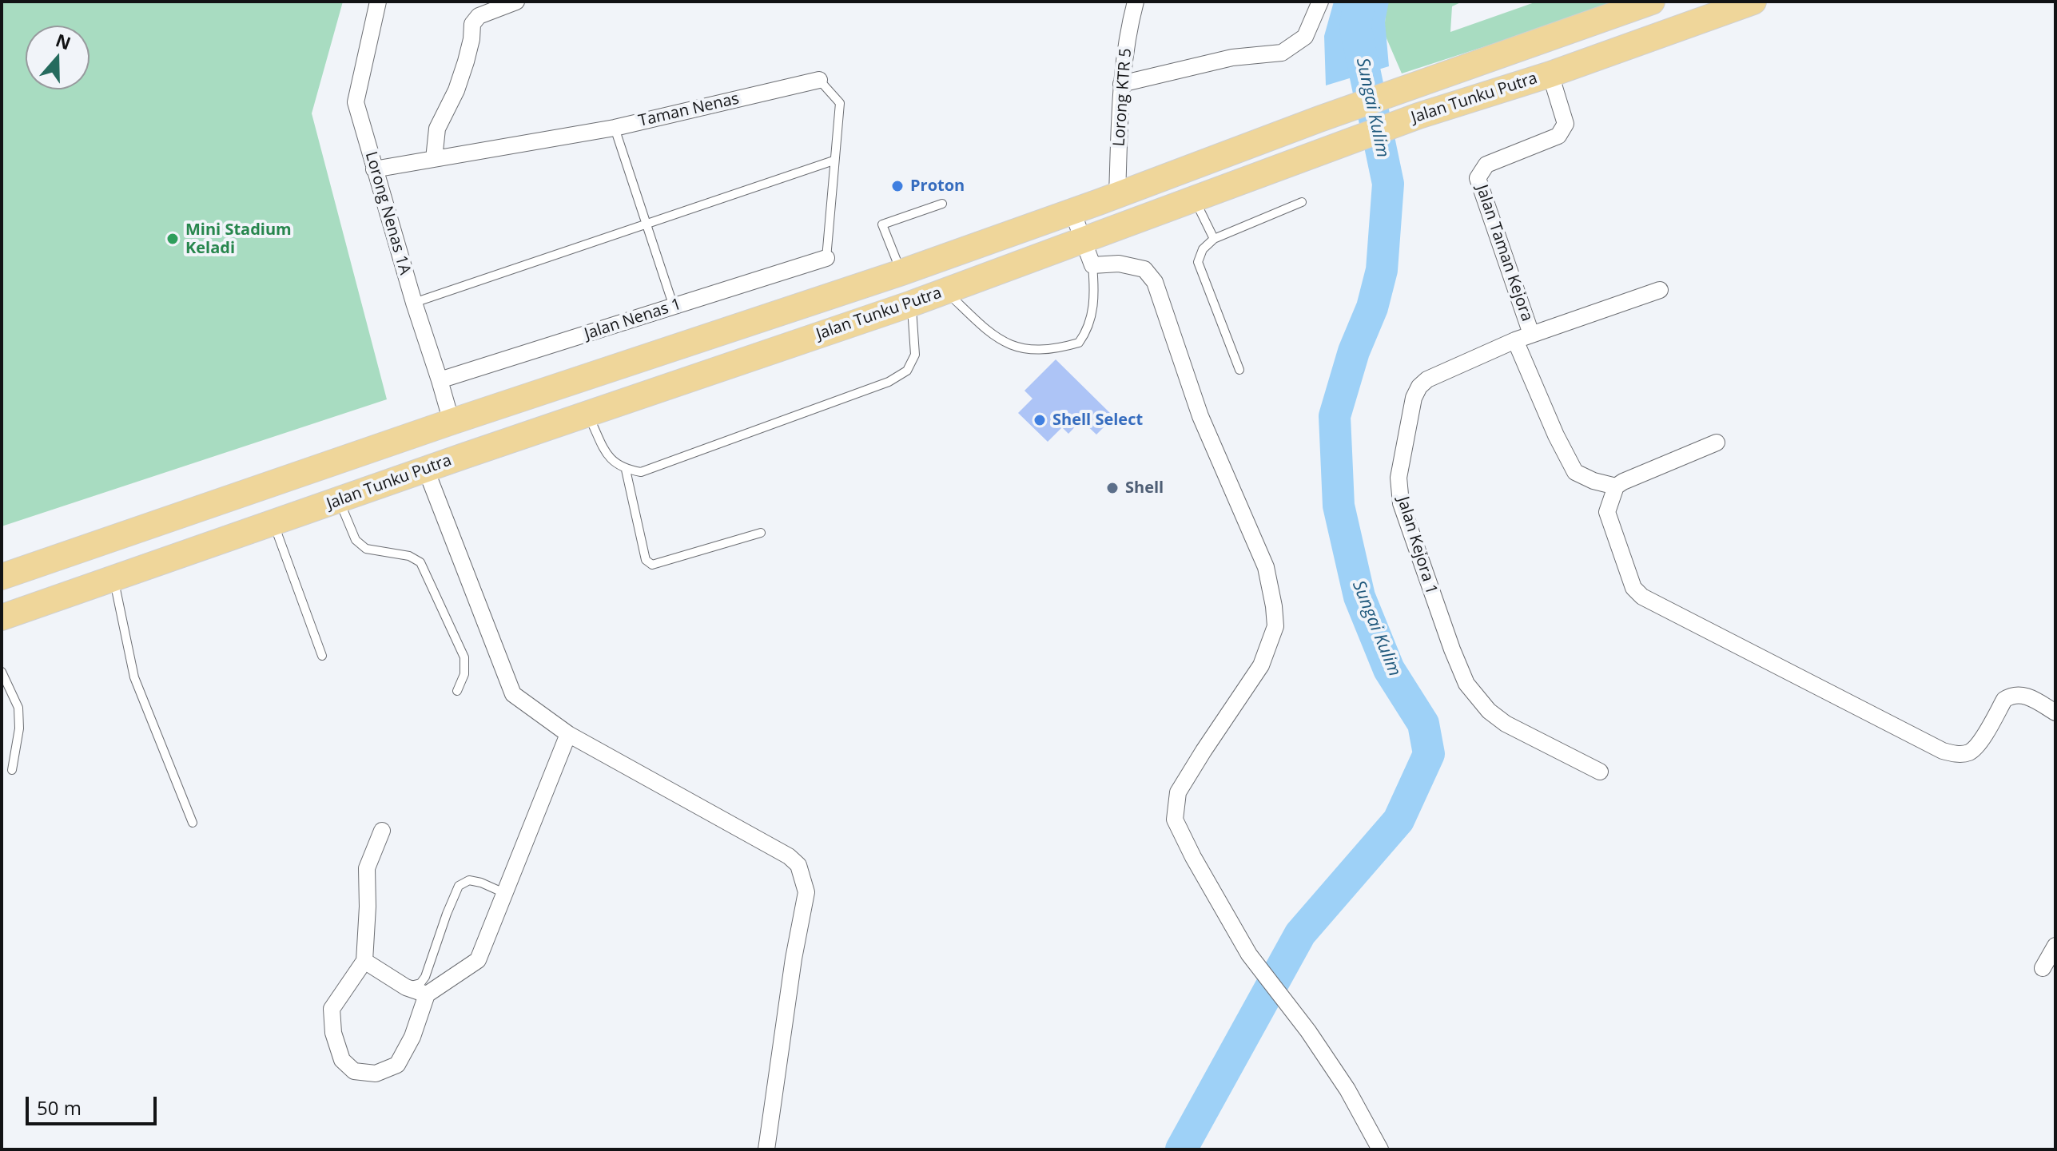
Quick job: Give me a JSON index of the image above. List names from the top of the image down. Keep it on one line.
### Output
{"streets":{"main road":["Jalan Tunku Putra"],"street":["Lorong KTR 5","Taman Nenas","Lorong Nenas 1A","Jalan Taman Kejora","Jalan Nenas 1","Jalan Kejora 1"]},"crossings":[["Lorong KTR 5","Jalan Tunku Putra"],["Jalan Tunku Putra","Lorong Nenas 1A"],["Jalan Tunku Putra","Jalan Taman Kejora"],["Taman Nenas","Lorong Nenas 1A"],["Taman Nenas","Jalan Nenas 1"],["Lorong Nenas 1A","Jalan Nenas 1"],["Jalan Taman Kejora","Jalan Kejora 1"]],"water":["Sungai Kulim"],"places":["Proton","Mini Stadium Keladi","Shell Select","Shell"],"scale_bar":"50 m","north":"top"}
